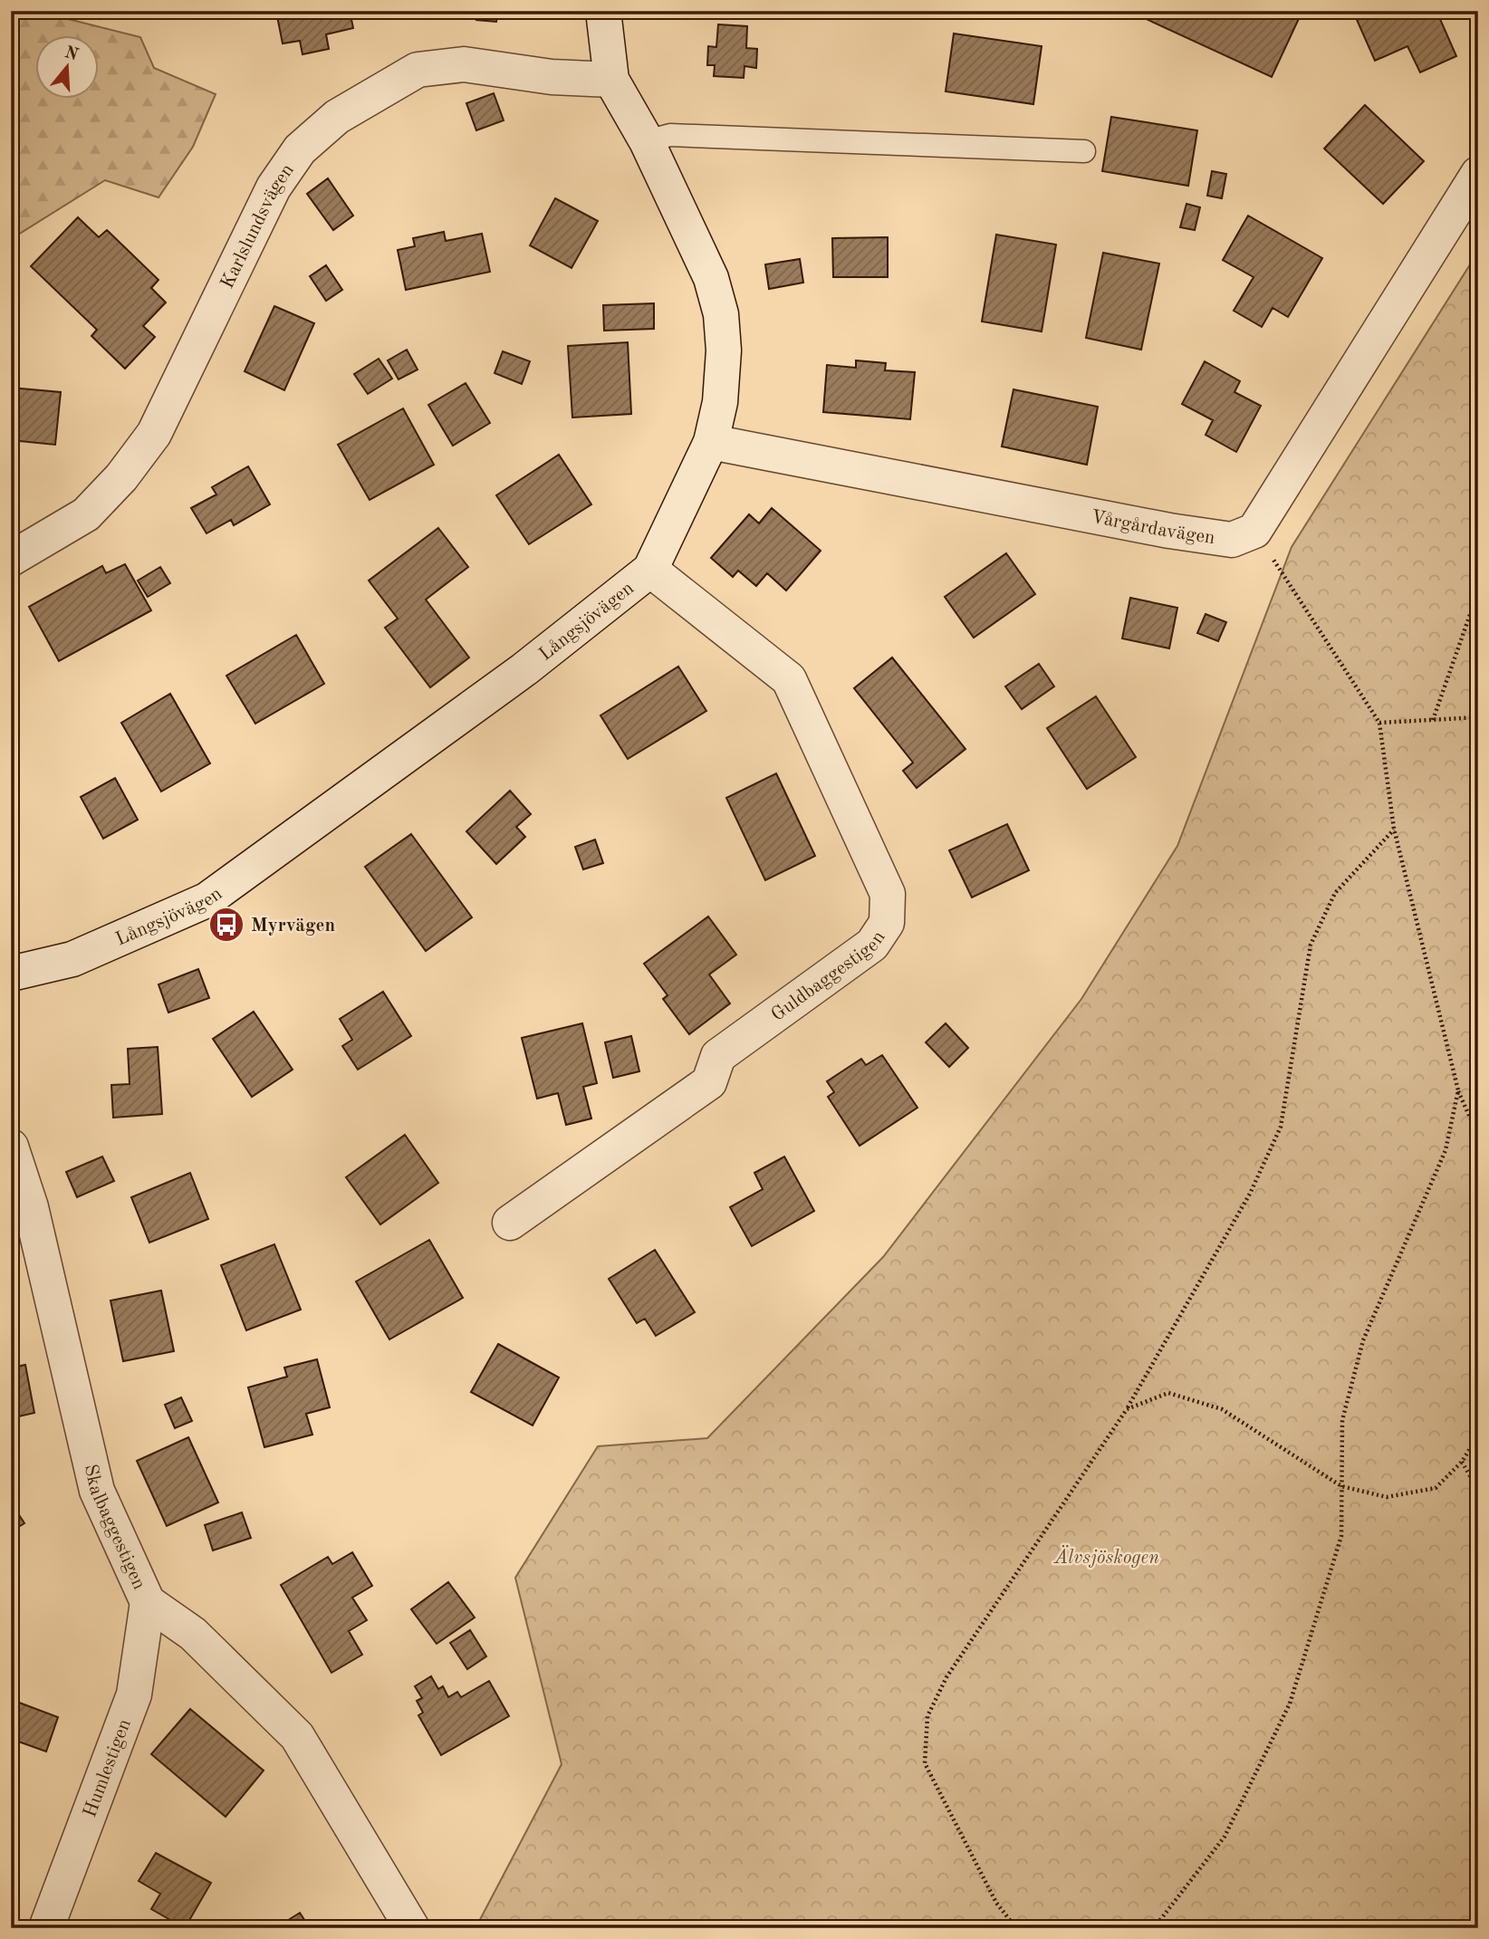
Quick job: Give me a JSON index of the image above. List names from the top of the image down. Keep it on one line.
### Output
{"streets":{"street":["Karlslundsvägen","Vårgårdavägen","Långsjövägen","Guldbaggestigen","Skalbaggestigen","Humlestigen"]},"crossings":[["Karlslundsvägen","Långsjövägen"],["Vårgårdavägen","Långsjövägen"],["Långsjövägen","Guldbaggestigen"],["Skalbaggestigen","Humlestigen"]],"parks":["Älvsjöskogen"],"places":{"bus stop":["Myrvägen"]},"north":"top"}
